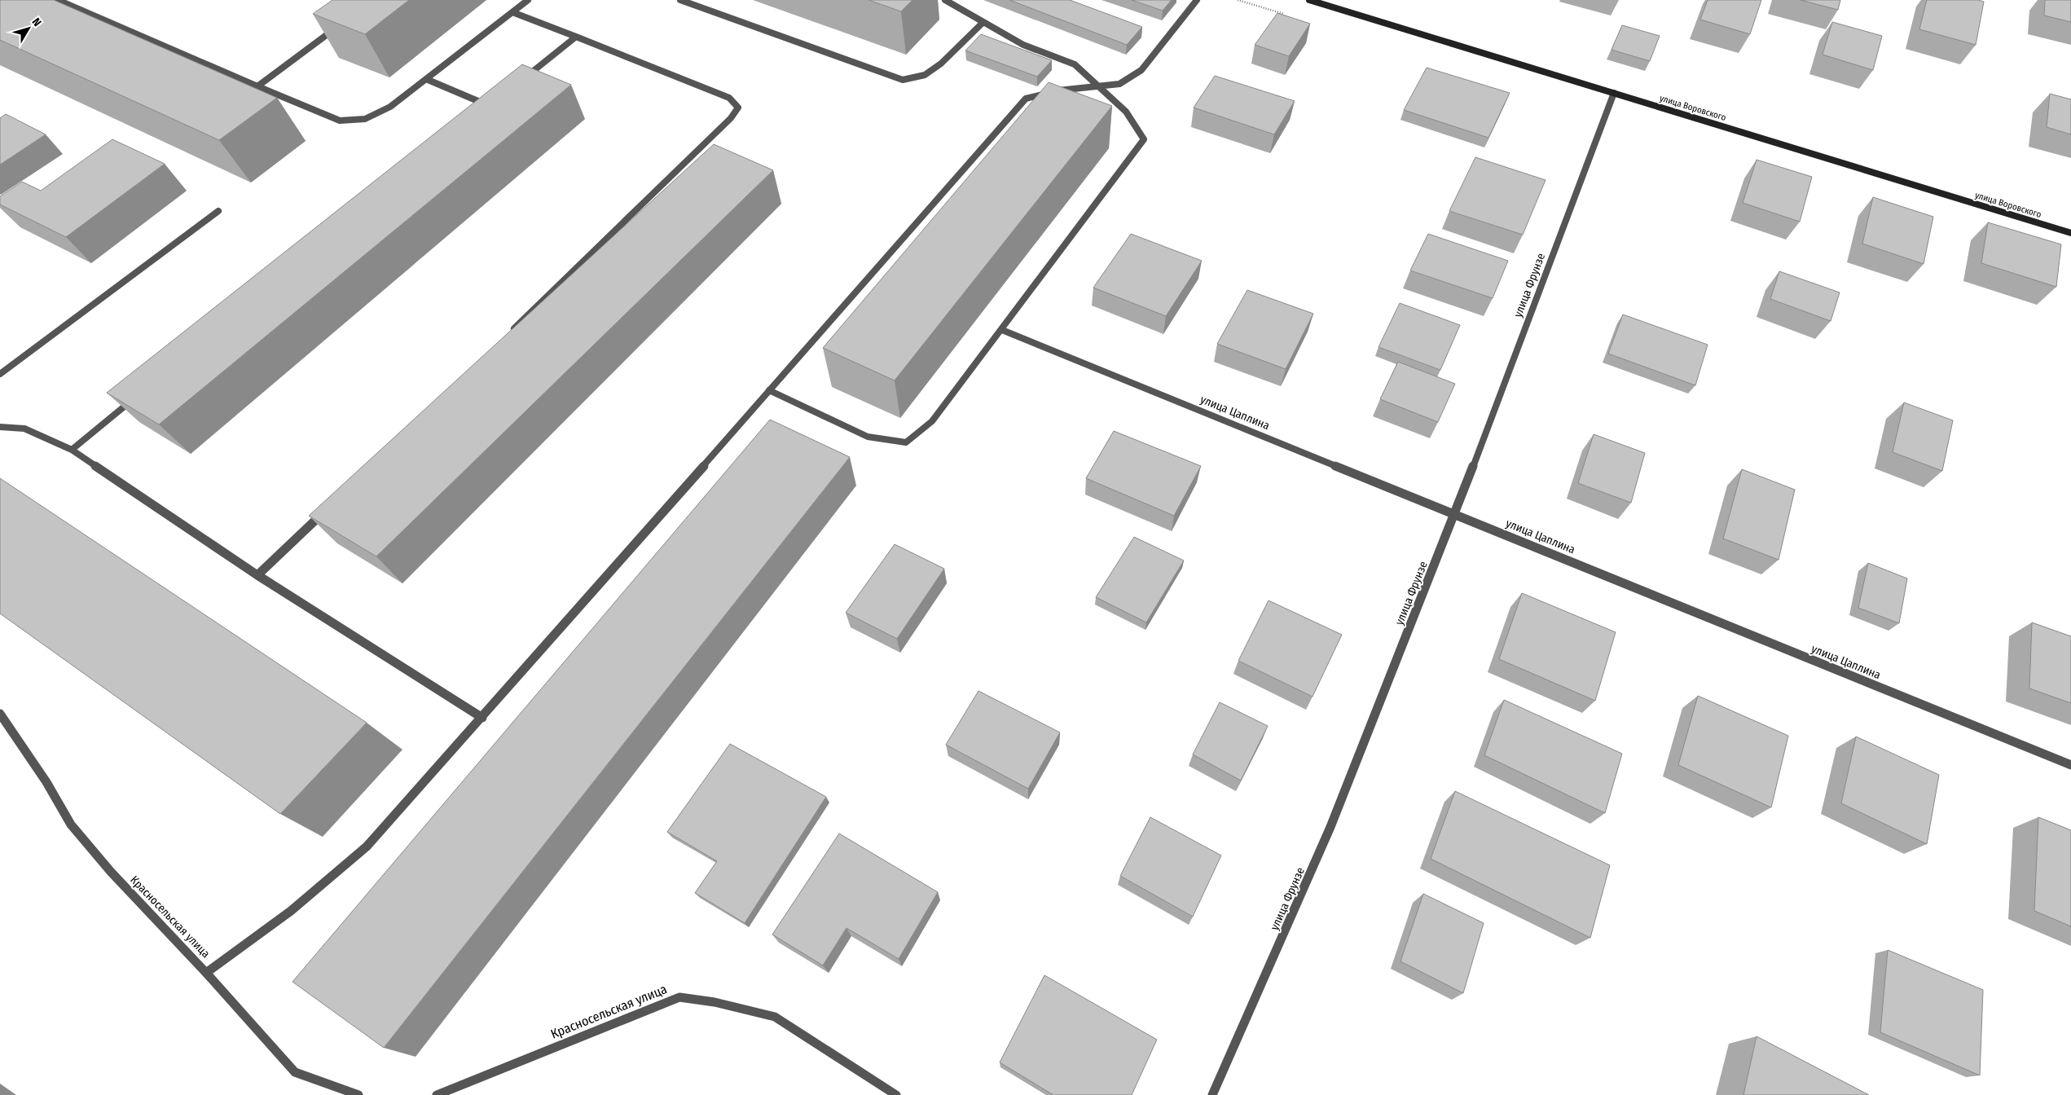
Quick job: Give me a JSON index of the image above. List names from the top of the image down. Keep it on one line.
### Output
{"streets":{"main road":["улица Воровского"],"street":["улица Фрунзе","улица Цаплина","Красносельская улица"]},"crossings":[["улица Воровского","улица Фрунзе"],["улица Фрунзе","улица Цаплина"]],"north":"top right"}
